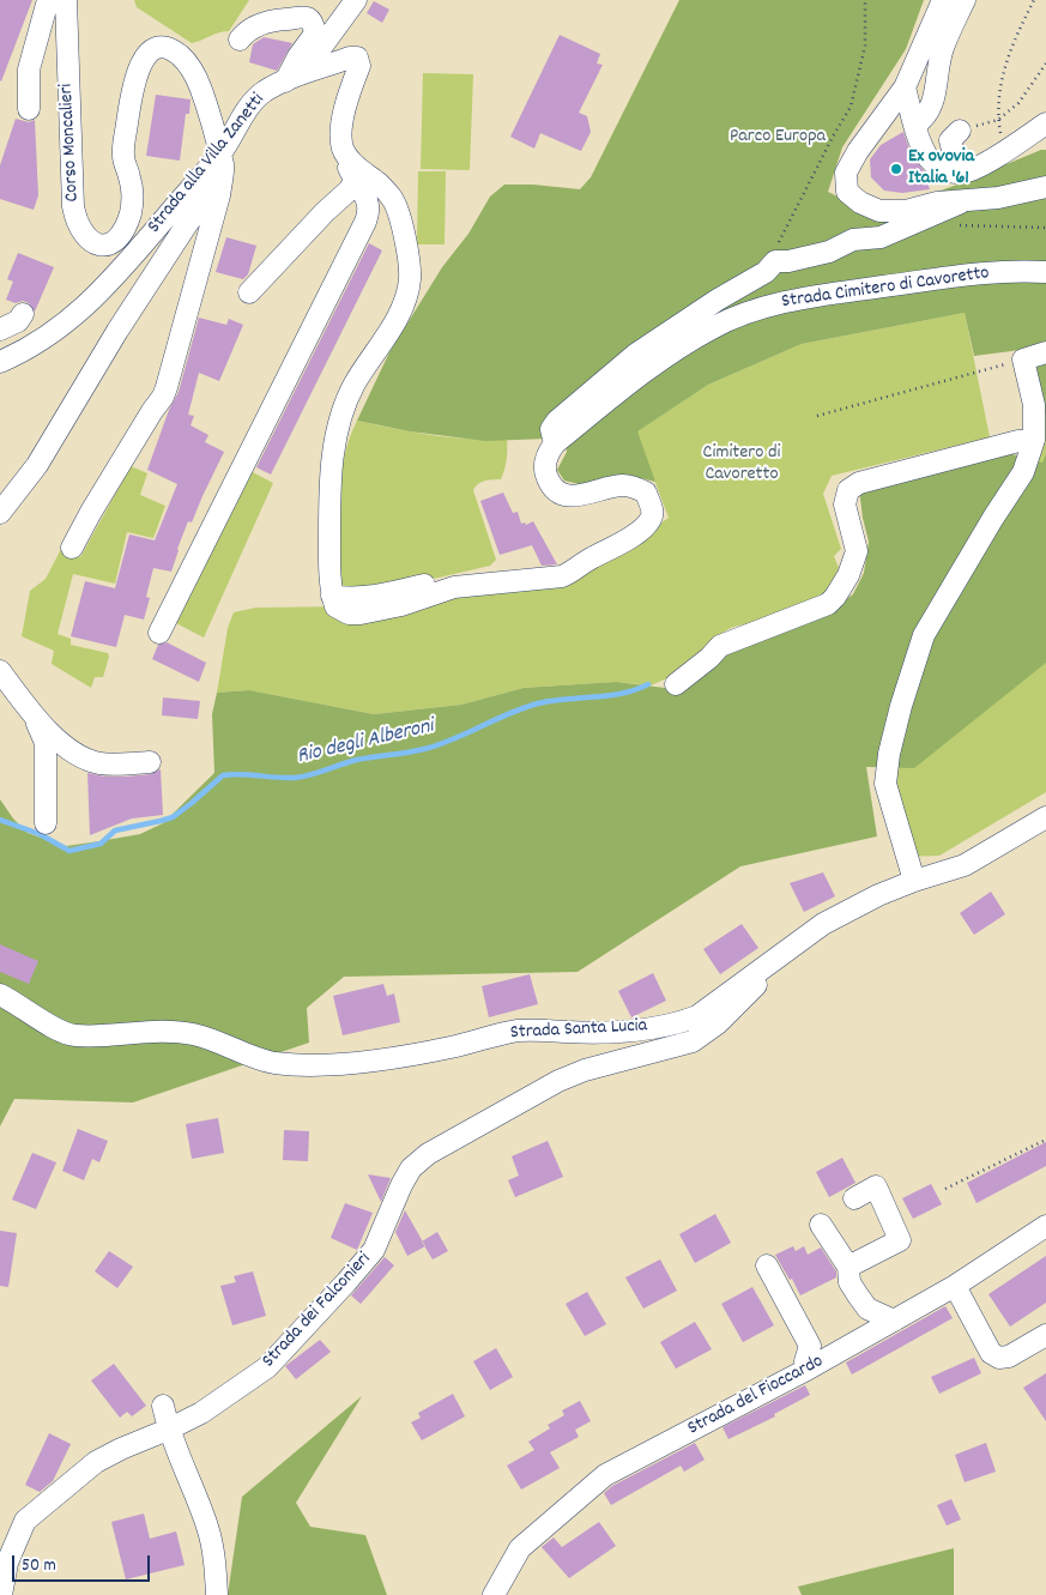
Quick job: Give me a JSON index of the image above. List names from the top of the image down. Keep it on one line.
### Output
{"streets":{"street":["Corso Moncalieri","Strada alla Villa Zanetti","Strada Cimitero di Cavoretto","Strada Santa Lucia","Strada dei Falconieri","Strada del Fioccardo"]},"crossings":[["Corso Moncalieri","Strada alla Villa Zanetti"],["Strada Santa Lucia","Strada dei Falconieri"]],"water":["Rio degli Alberoni"],"parks":["Parco Europa","Cimitero di Cavoretto"],"places":["Ex ovovia Italia '61"],"scale_bar":"50 m"}
